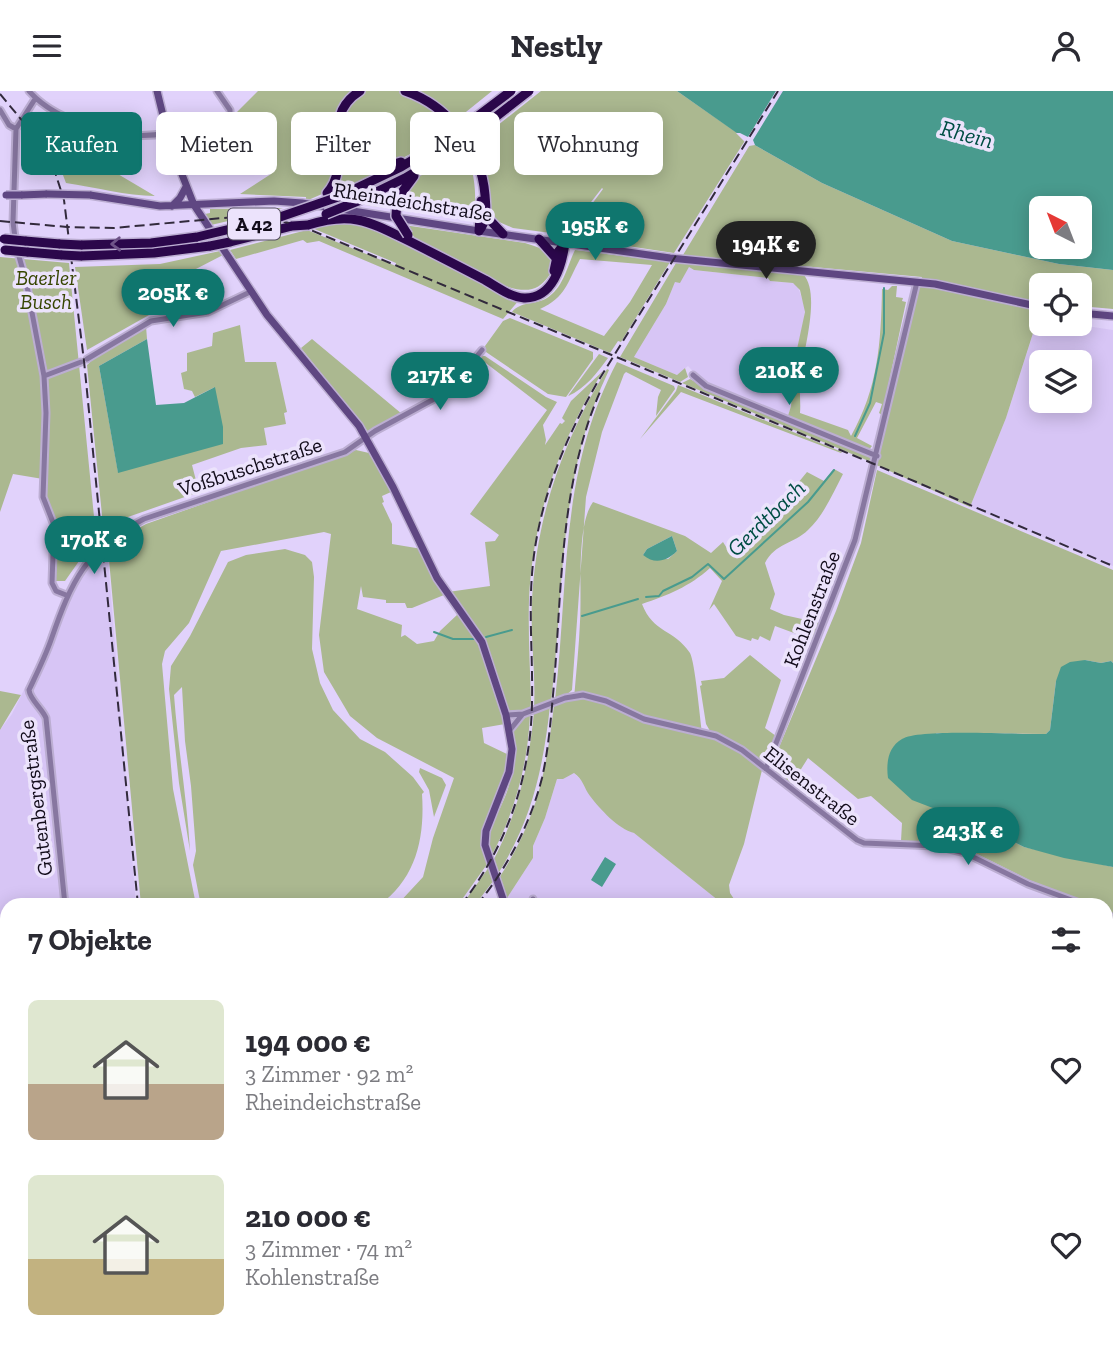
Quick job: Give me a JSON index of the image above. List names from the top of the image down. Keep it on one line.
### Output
{"streets":{"highway":["A 42"],"main road":["Rheindeichstraße"],"street":["Voßbuschstraße","Kohlenstraße","Elisenstraße","Gutenbergstraße"]},"crossings":[["Rheindeichstraße","Kohlenstraße"],["Voßbuschstraße","Gutenbergstraße"],["Kohlenstraße","Elisenstraße"]],"water":["Rhein","Gerdtbach"],"parks":["Baerler Busch"],"north":"top left","page":{"header":"Nestly","chip":["Kaufen","Mieten","Filter","Neu","Wohnung"],"price":["195K €","194K €","205K €","210K €","217K €","170K €","243K €"],"heading":"7 Objekte","list":[{"name":"194 000 €","note":"3 Zimmer · 92 m² · Rheindeichstraße"},{"name":"210 000 €","note":"3 Zimmer · 74 m² · Kohlenstraße"}]}}
